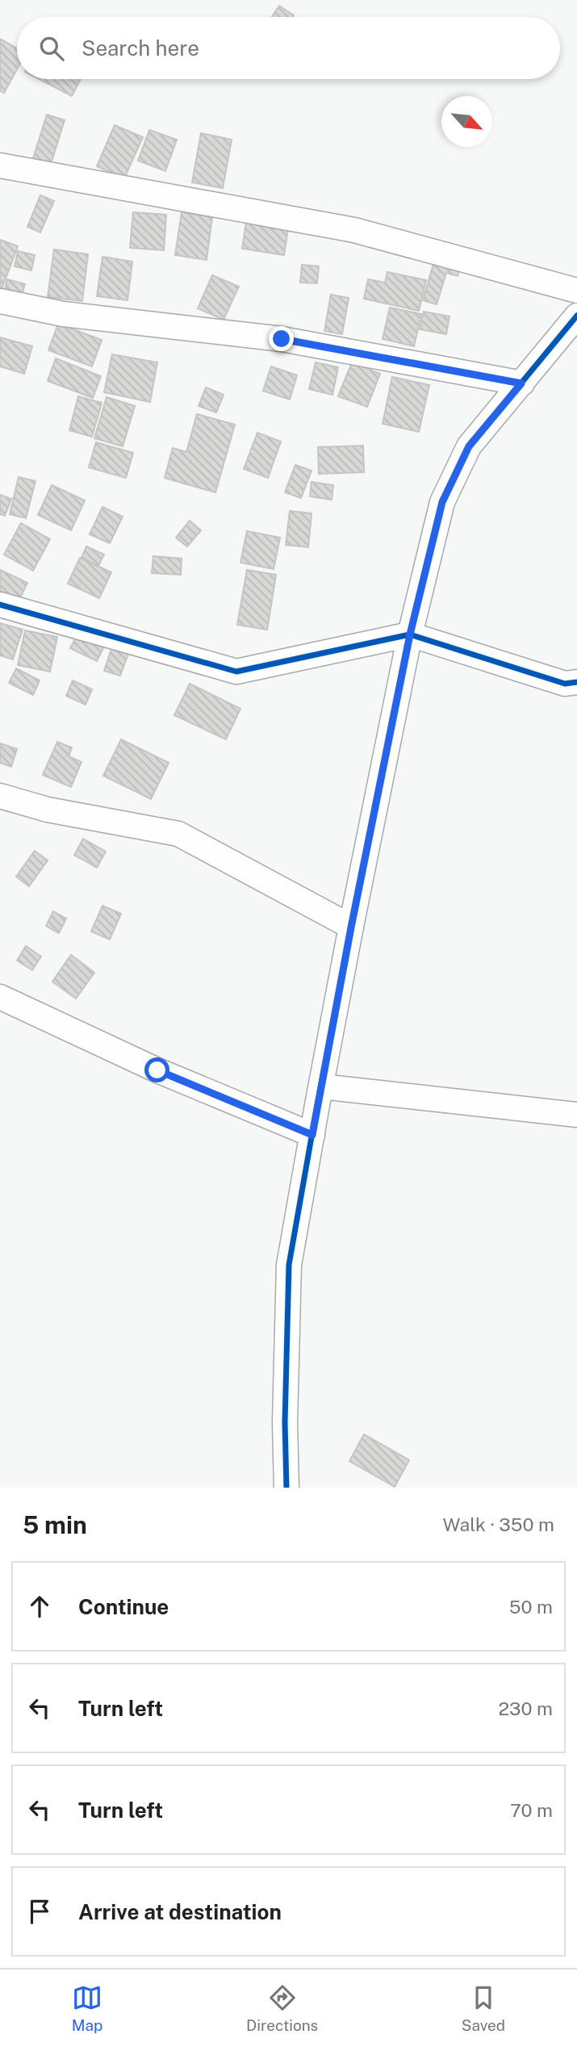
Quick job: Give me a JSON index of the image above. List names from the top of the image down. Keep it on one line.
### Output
{"north":"bottom right","page":{"search":"Search here","heading":["5 min","Walk · 350 m"],"list":[["Continue","50 m"],["Turn left","230 m"],["Turn left","70 m"],"Arrive at destination"],"nav":["Map","Directions","Saved"]}}
